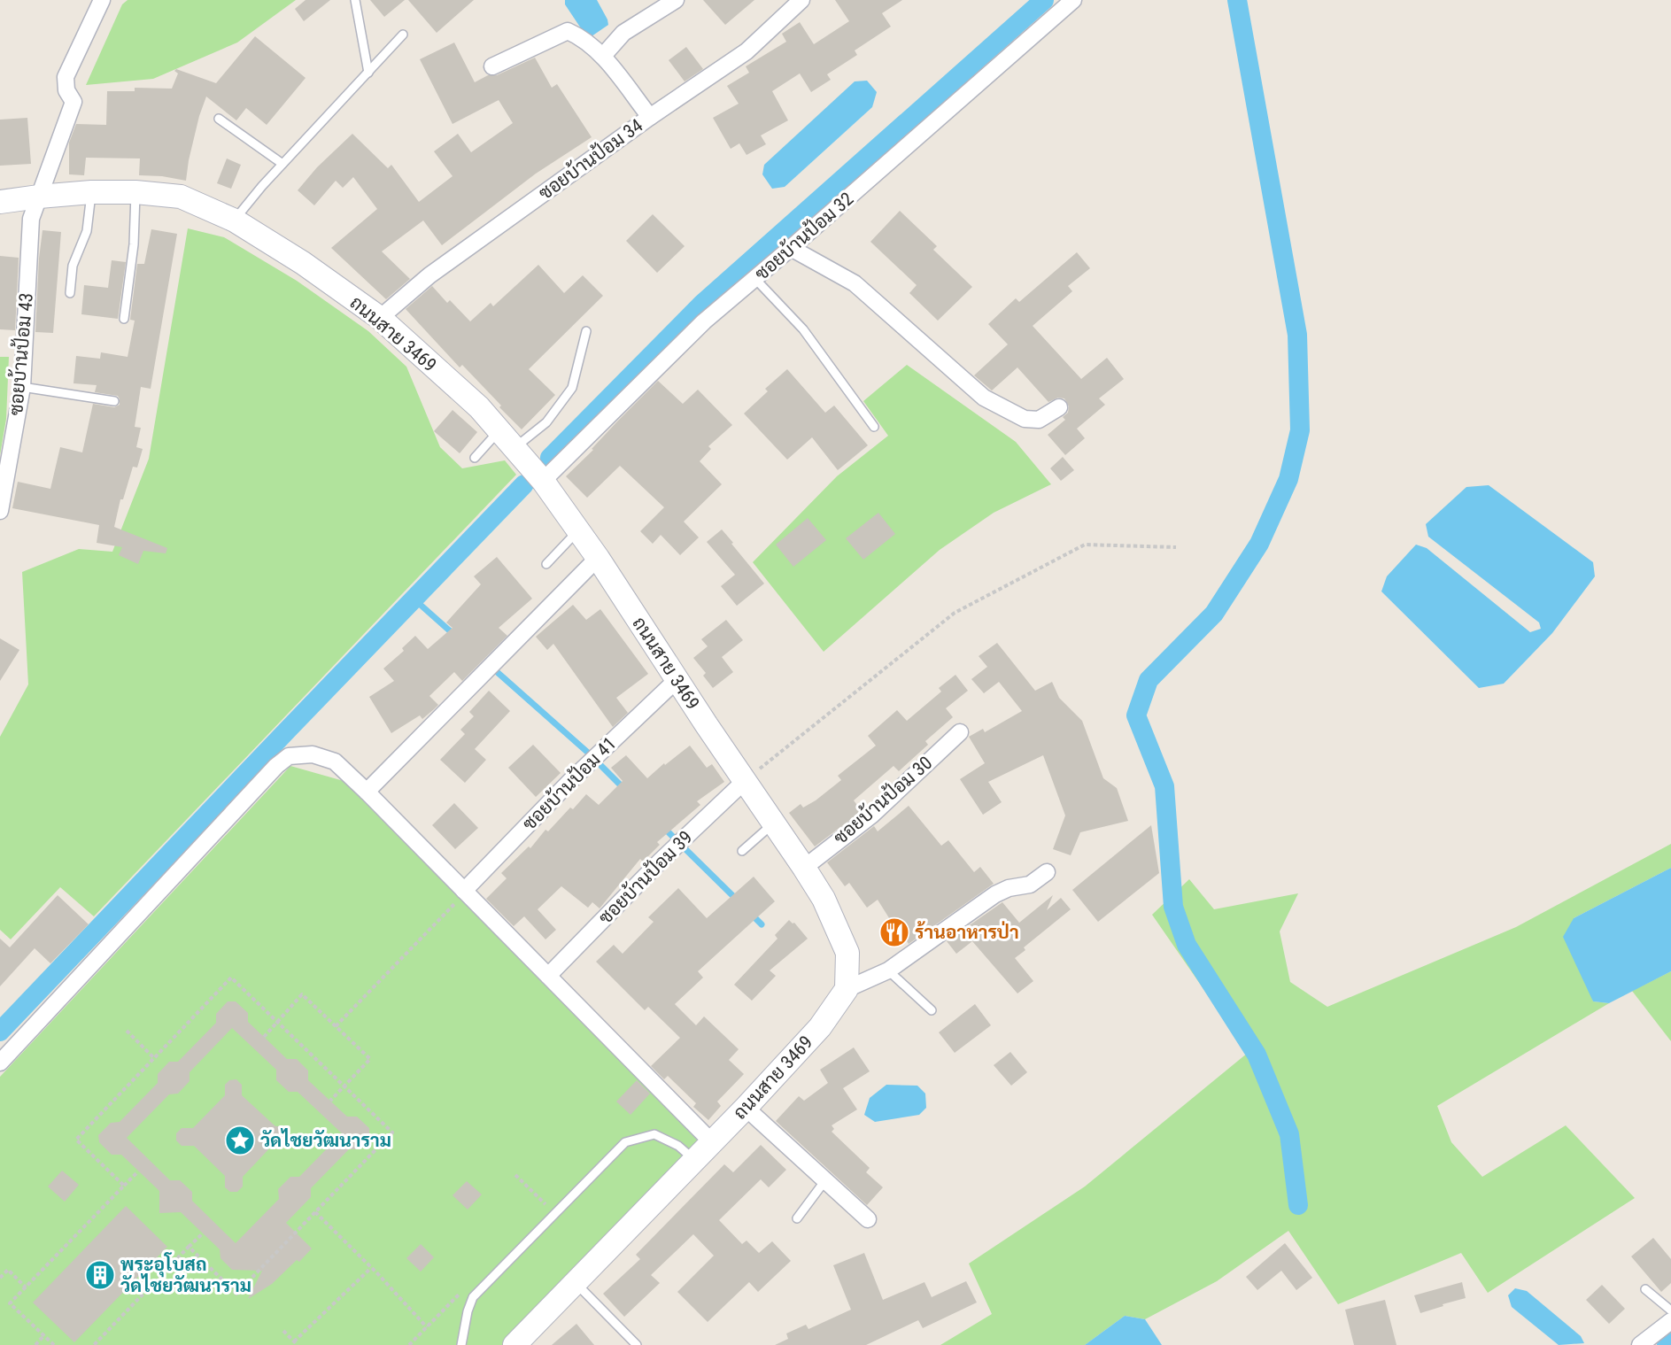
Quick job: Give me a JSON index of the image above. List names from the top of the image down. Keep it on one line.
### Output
{"streets":{"street":["ซอยบ้านป้อม 34","ซอยบ้านป้อม 32","ถนนสาย 3469","ซอยบ้านป้อม 43","ซอยบ้านป้อม 41","ซอยบ้านป้อม 30","ซอยบ้านป้อม 39"]},"crossings":[["ซอยบ้านป้อม 34","ถนนสาย 3469"],["ซอยบ้านป้อม 32","ถนนสาย 3469"],["ถนนสาย 3469","ซอยบ้านป้อม 43"],["ถนนสาย 3469","ซอยบ้านป้อม 41"],["ถนนสาย 3469","ซอยบ้านป้อม 30"],["ถนนสาย 3469","ซอยบ้านป้อม 39"]],"places":{"restaurant":["ร้านอาหารป่า"],"place":["วัดไชยวัฒนาราม"],"building":["พระอุโบสถ วัดไชยวัฒนาราม"]}}
